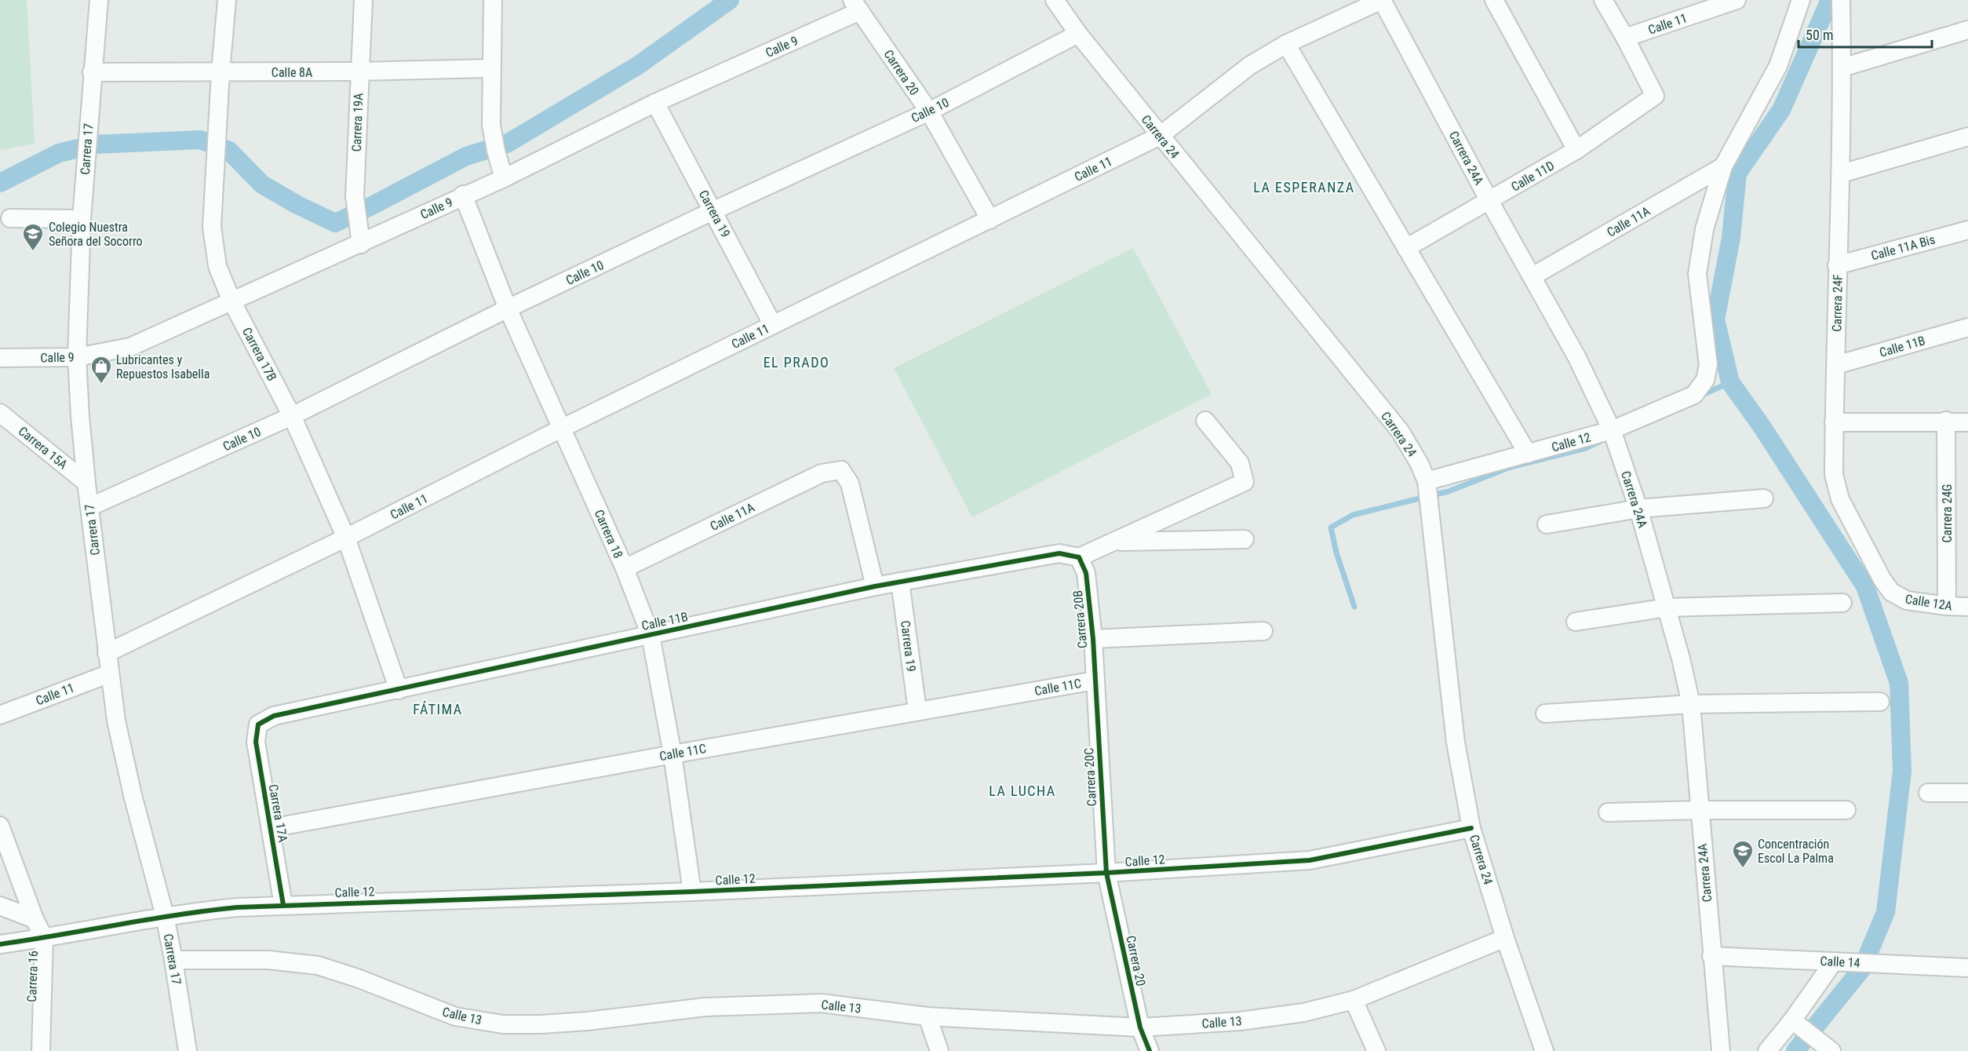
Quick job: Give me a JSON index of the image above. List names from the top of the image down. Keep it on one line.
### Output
{"streets":{"street":["Calle 11","Calle 9","Calle 8A","Carrera 20","Calle 10","Carrera 19A","Carrera 24","Carrera 17","Carrera 24A","Calle 11D","Carrera 19","Calle 11A","Calle 11A Bis","Carrera 24F","Calle 11B","Carrera 17B","Calle 12","Carrera 15A","Carrera 24G","Carrera 18","Calle 12A","Carrera 20B","Calle 11C","Carrera 20C","Carrera 17A","Calle 14","Carrera 16","Calle 13"]},"crossings":[["Calle 11","Carrera 20"],["Calle 11","Carrera 24"],["Calle 11","Carrera 17"],["Calle 11","Carrera 24A"],["Calle 11","Calle 11D"],["Calle 11","Carrera 19"],["Calle 11","Carrera 17B"],["Calle 11","Carrera 18"],["Calle 9","Carrera 20"],["Calle 9","Carrera 19A"],["Calle 9","Carrera 17"],["Calle 9","Carrera 19"],["Calle 9","Carrera 17B"],["Calle 9","Carrera 18"],["Calle 8A","Carrera 19A"],["Calle 8A","Carrera 17"],["Calle 8A","Carrera 17B"],["Carrera 20","Calle 10"],["Carrera 20","Calle 12"],["Carrera 20","Carrera 20C"],["Carrera 20","Calle 13"],["Calle 10","Carrera 24"],["Calle 10","Carrera 17"],["Calle 10","Carrera 19"],["Calle 10","Carrera 17B"],["Calle 10","Carrera 18"],["Carrera 24","Calle 12"],["Carrera 24","Calle 13"],["Carrera 17","Calle 12"],["Carrera 17","Carrera 15A"],["Carrera 17","Calle 13"],["Carrera 24A","Calle 11D"],["Carrera 24A","Calle 11A"],["Carrera 24A","Calle 12"],["Carrera 24A","Calle 14"],["Carrera 19","Calle 11B"],["Carrera 19","Calle 11C"],["Calle 11A","Calle 11B"],["Calle 11A","Calle 12"],["Calle 11A","Carrera 18"],["Calle 11A Bis","Carrera 24F"],["Carrera 24F","Calle 11B"],["Carrera 24F","Calle 12A"],["Calle 11B","Carrera 17B"],["Calle 11B","Carrera 18"],["Calle 11B","Carrera 20B"],["Calle 11B","Carrera 17A"],["Calle 12","Carrera 18"],["Calle 12","Carrera 20C"],["Calle 12","Carrera 17A"],["Calle 12","Carrera 16"],["Carrera 24G","Calle 12A"],["Carrera 18","Calle 11C"],["Carrera 20B","Calle 11C"],["Carrera 20B","Carrera 20C"],["Calle 11C","Carrera 20C"],["Calle 11C","Carrera 17A"]],"districts":["LA ESPERANZA","EL PRADO","FÁTIMA","LA LUCHA"],"places":{"school or university":["Colegio Nuestra Señora del Socorro","Concentración Escol La Palma"],"shop":["Lubricantes y Repuestos Isabella"]},"scale_bar":"50 m"}
